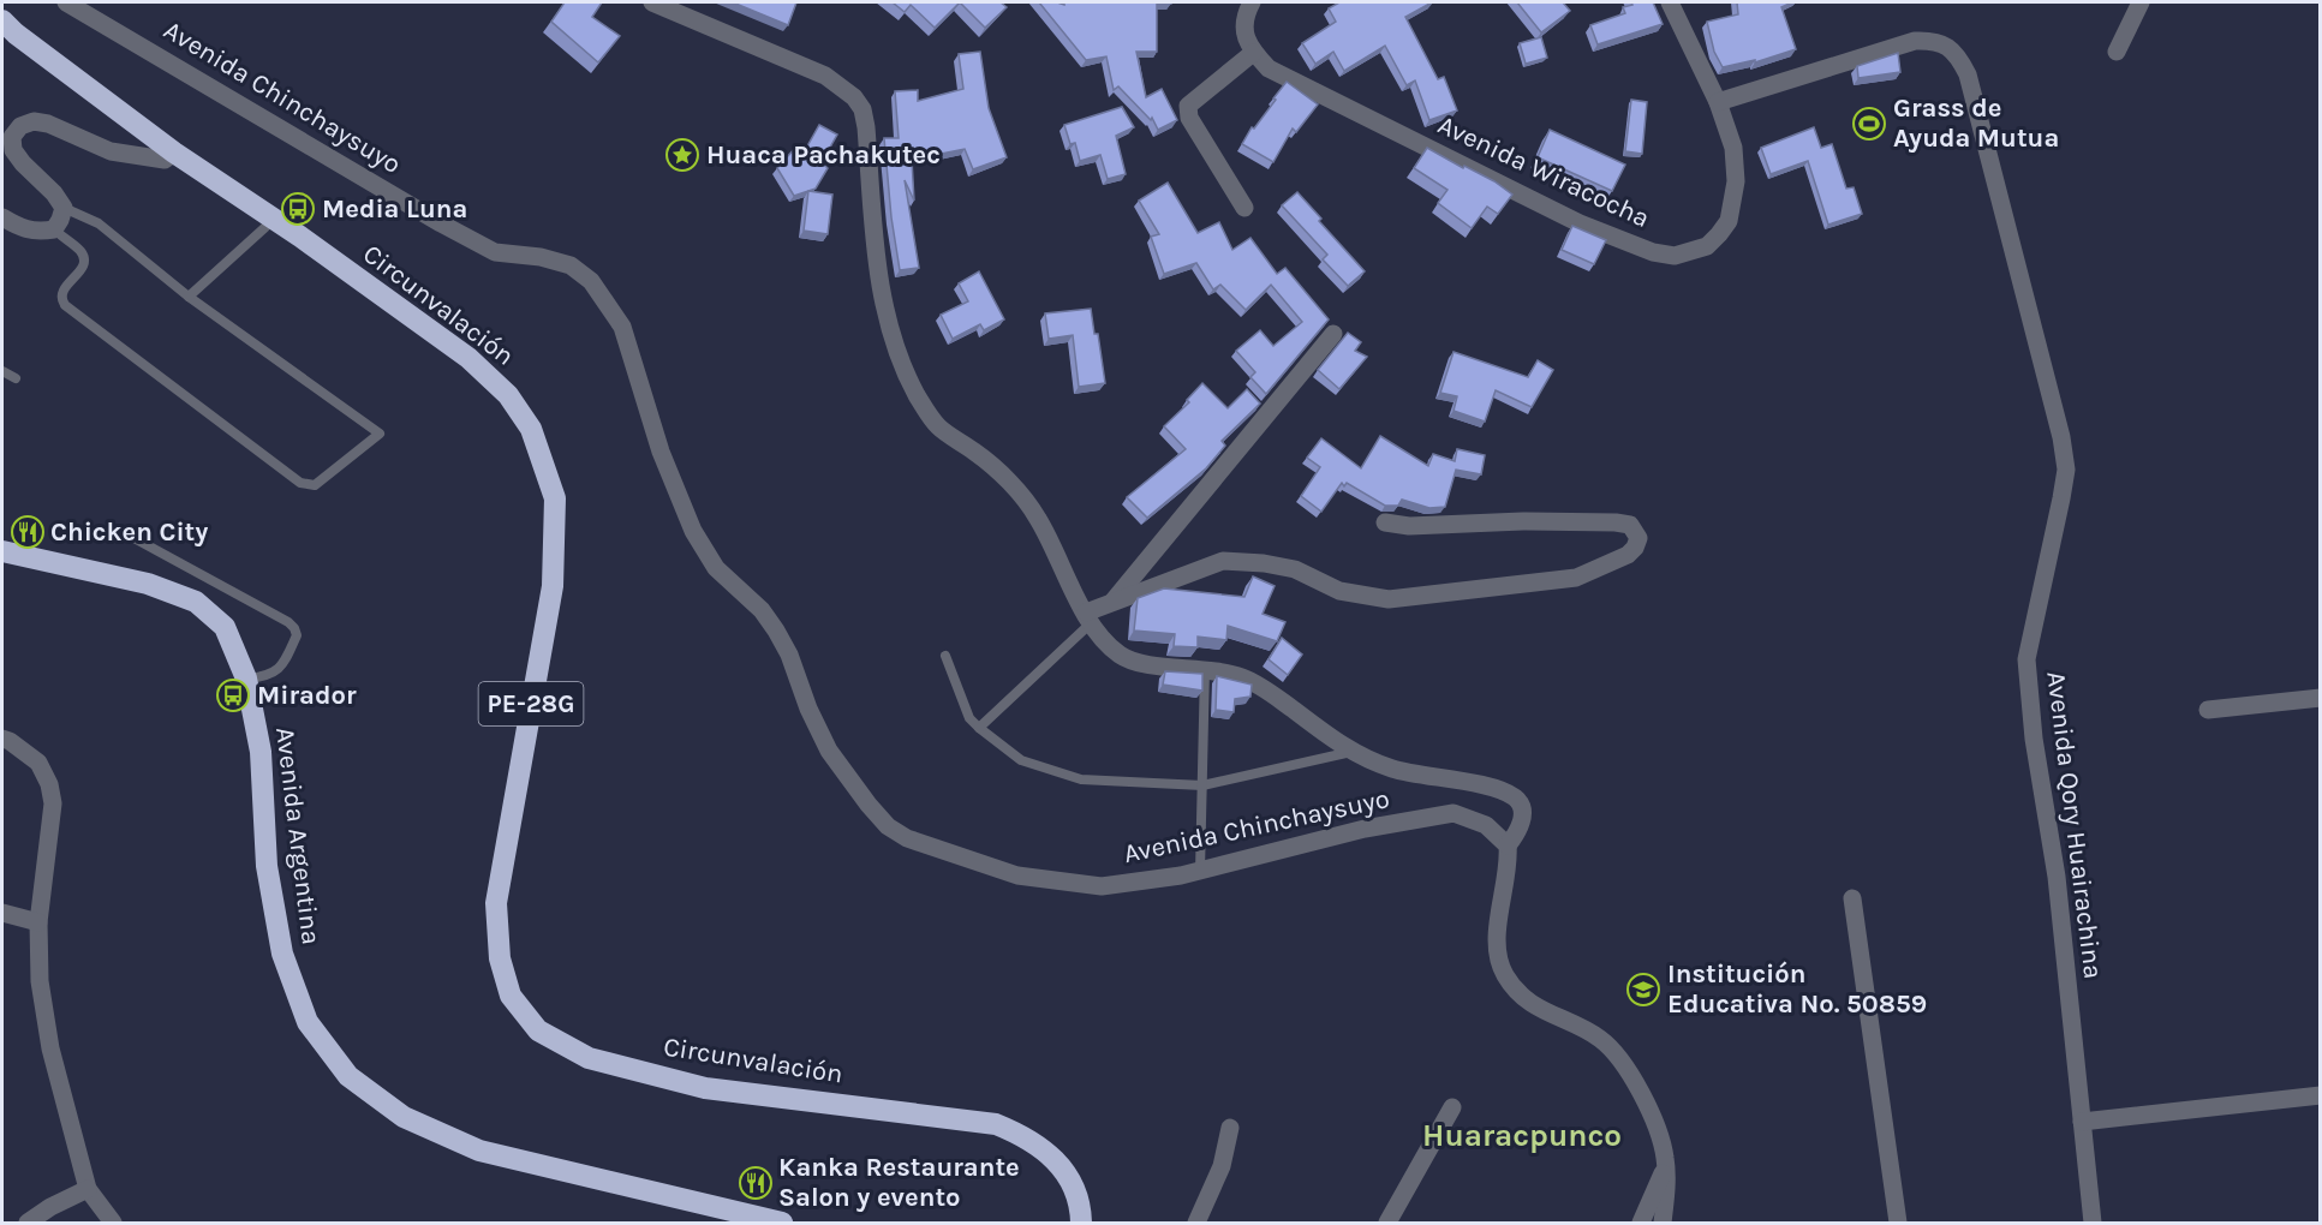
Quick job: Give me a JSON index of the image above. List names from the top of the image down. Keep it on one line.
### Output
{"streets":{"highway":["Circunvalación","PE-28G","Avenida Argentina"],"street":["Avenida Chinchaysuyo","Avenida Wiracocha","Avenida Qory Huairachina"]},"crossings":[["Avenida Wiracocha","Avenida Qory Huairachina"]],"districts":["Huaracpunco"],"places":{"sports":["Grass de Ayuda Mutua"],"place":["Huaca Pachakutec"],"bus stop":["Media Luna","Mirador"],"restaurant":["Chicken City","Kanka Restaurante Salon y evento"],"school or university":["Institución Educativa No. 50859"]}}
